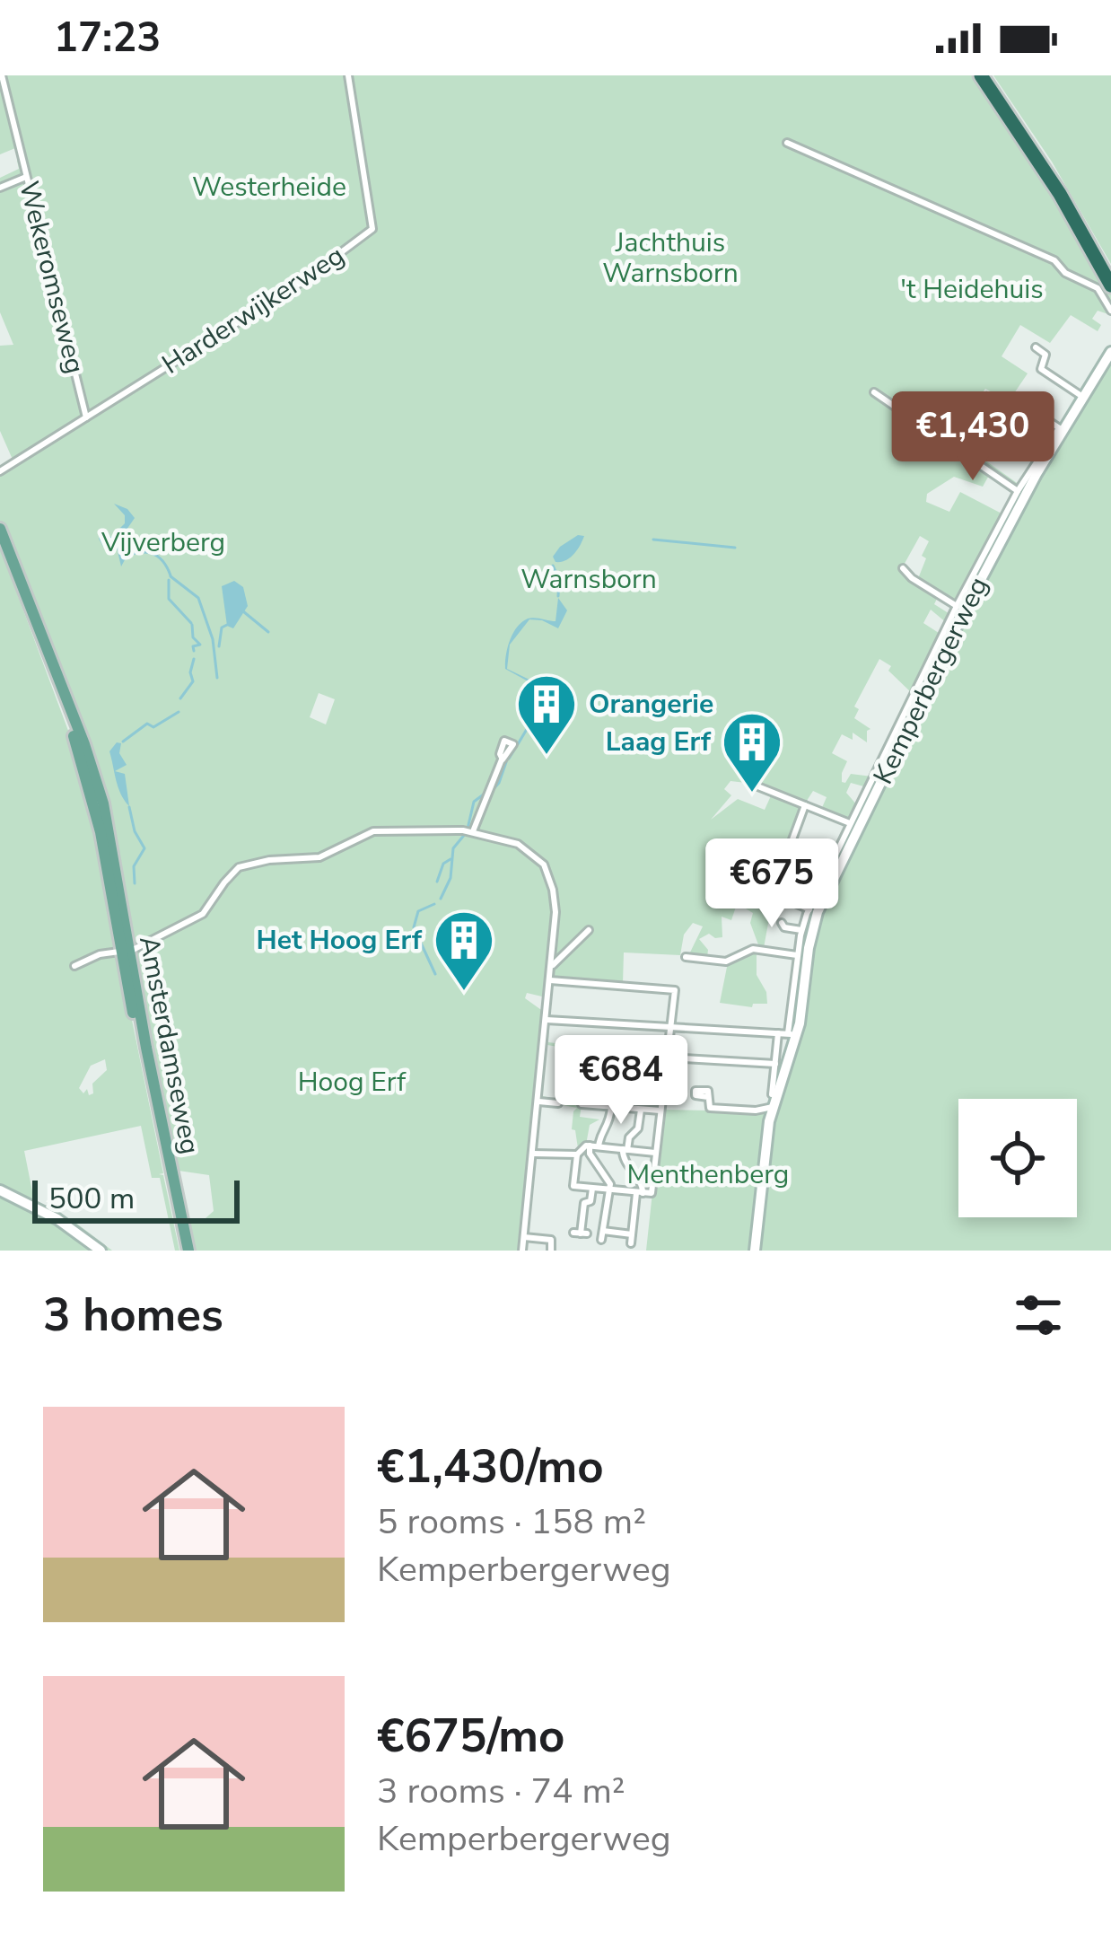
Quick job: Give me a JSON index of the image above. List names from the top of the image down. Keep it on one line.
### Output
{"streets":{"main road":["Kemperbergerweg","Amsterdamseweg"],"street":["Wekeromseweg","Harderwijkerweg"]},"crossings":[["Wekeromseweg","Harderwijkerweg"]],"parks":["Westerheide","Jachthuis Warnsborn","'t Heidehuis","Vijverberg","Warnsborn","Hoog Erf","Menthenberg"],"places":{"building":["Orangerie","Laag Erf","Het Hoog Erf"]},"scale_bar":"500 m","page":{"status":"17:23","price":["€1,430","€675","€684"],"scale":"500 m","heading":"3 homes","list":[{"name":"€1,430/mo","note":"5 rooms · 158 m² · Kemperbergerweg"},{"name":"€675/mo","note":"3 rooms · 74 m² · Kemperbergerweg"}]}}
